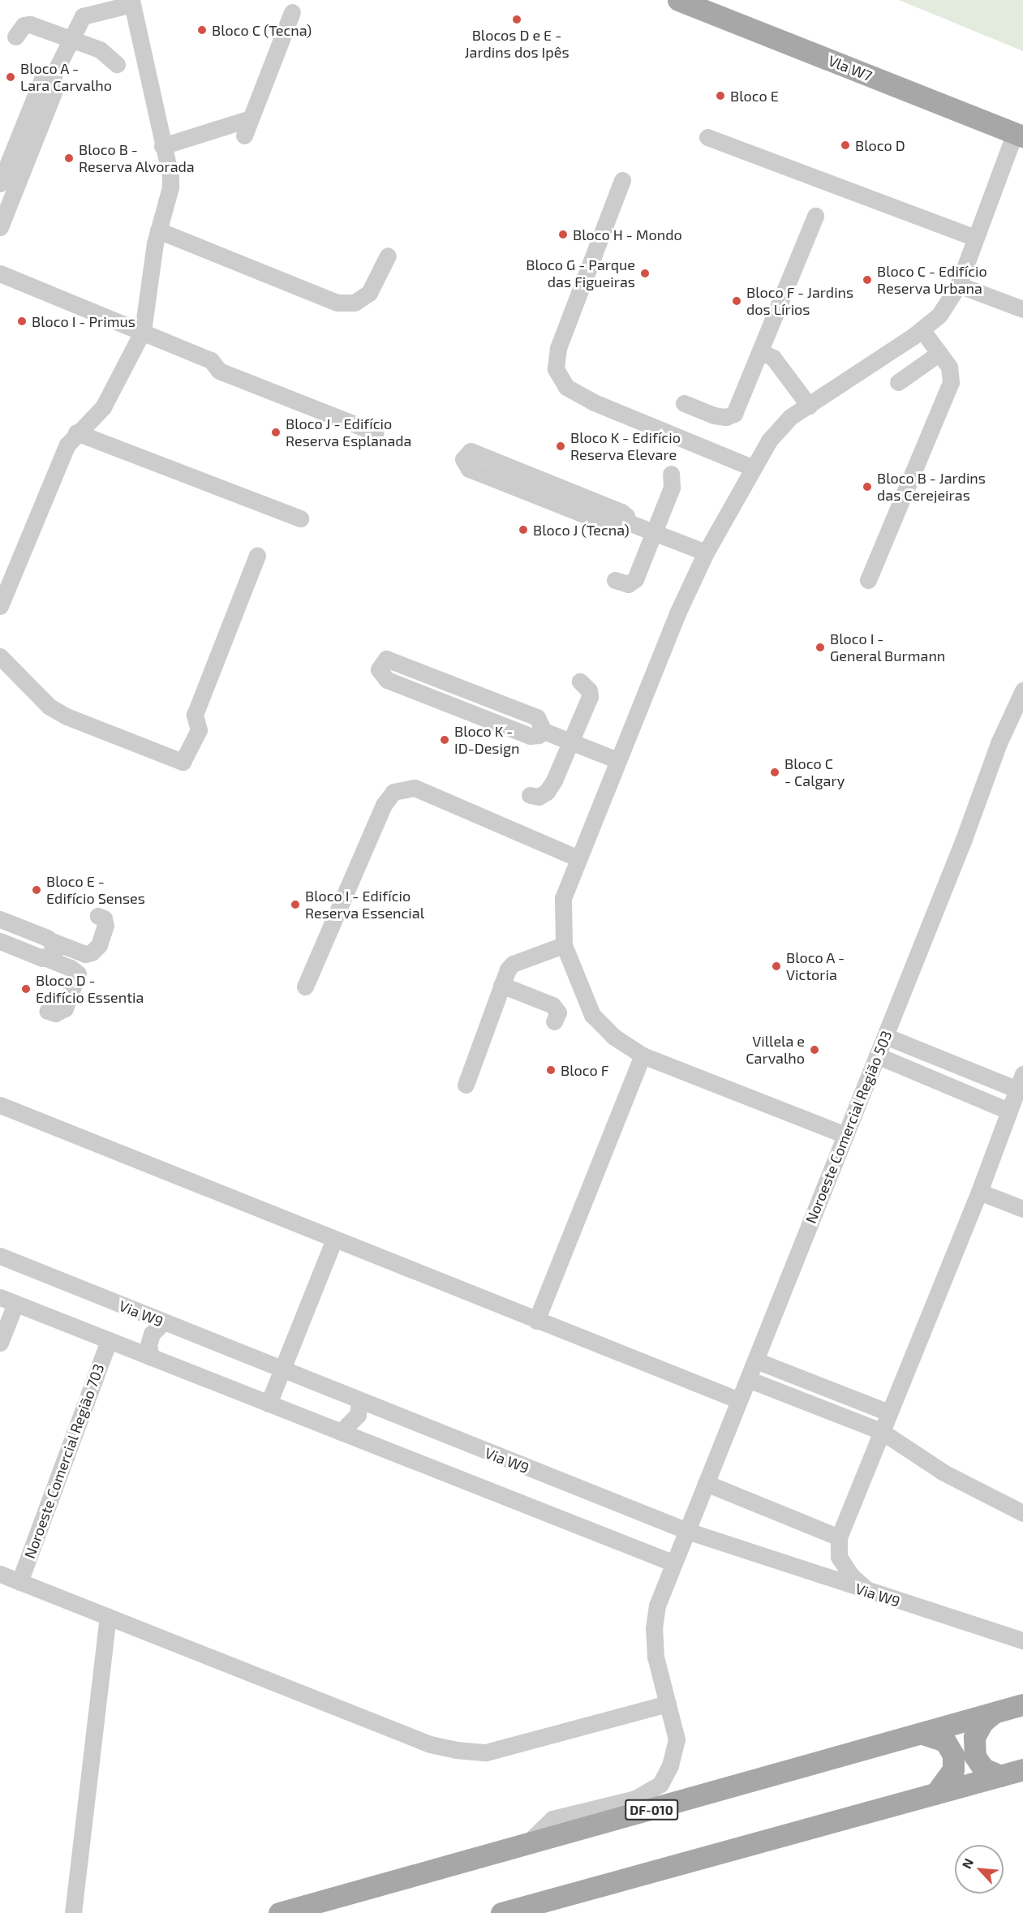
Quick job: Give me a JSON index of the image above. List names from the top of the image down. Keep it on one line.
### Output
{"streets":{"main road":["Vla W7","DF-010"],"street":["Noroeste Comercial Região 503","Via W9","Noroeste Comercial Região 703"]},"crossings":[["Noroeste Comercial Região 503","Via W9"]],"places":["Blocos D e E - Jardins dos Ipês","Bloco C (Tecna)","Bloco A - Lara Carvalho","Bloco E","Bloco D","Bloco B - Reserva Alvorada","Bloco H - Mondo","Bloco G - Parque das Figueiras","Bloco C - Edifício Reserva Urbana","Bloco F - Jardins dos Lírios","Bloco I - Primus","Bloco J - Edifício Reserva Esplanada","Bloco K - Edifício Reserva Elevare","Bloco B - Jardins das Cerejeiras","Bloco J (Tecna)","Bloco I - General Burmann","Bloco K - ID-Design","Bloco C - Calgary","Bloco E - Edifício Senses","Bloco I - Edifício Reserva Essencial","Bloco A - Victoria","Bloco D - Edifício Essentia","Villela e Carvalho","Bloco F"],"north":"top left"}
